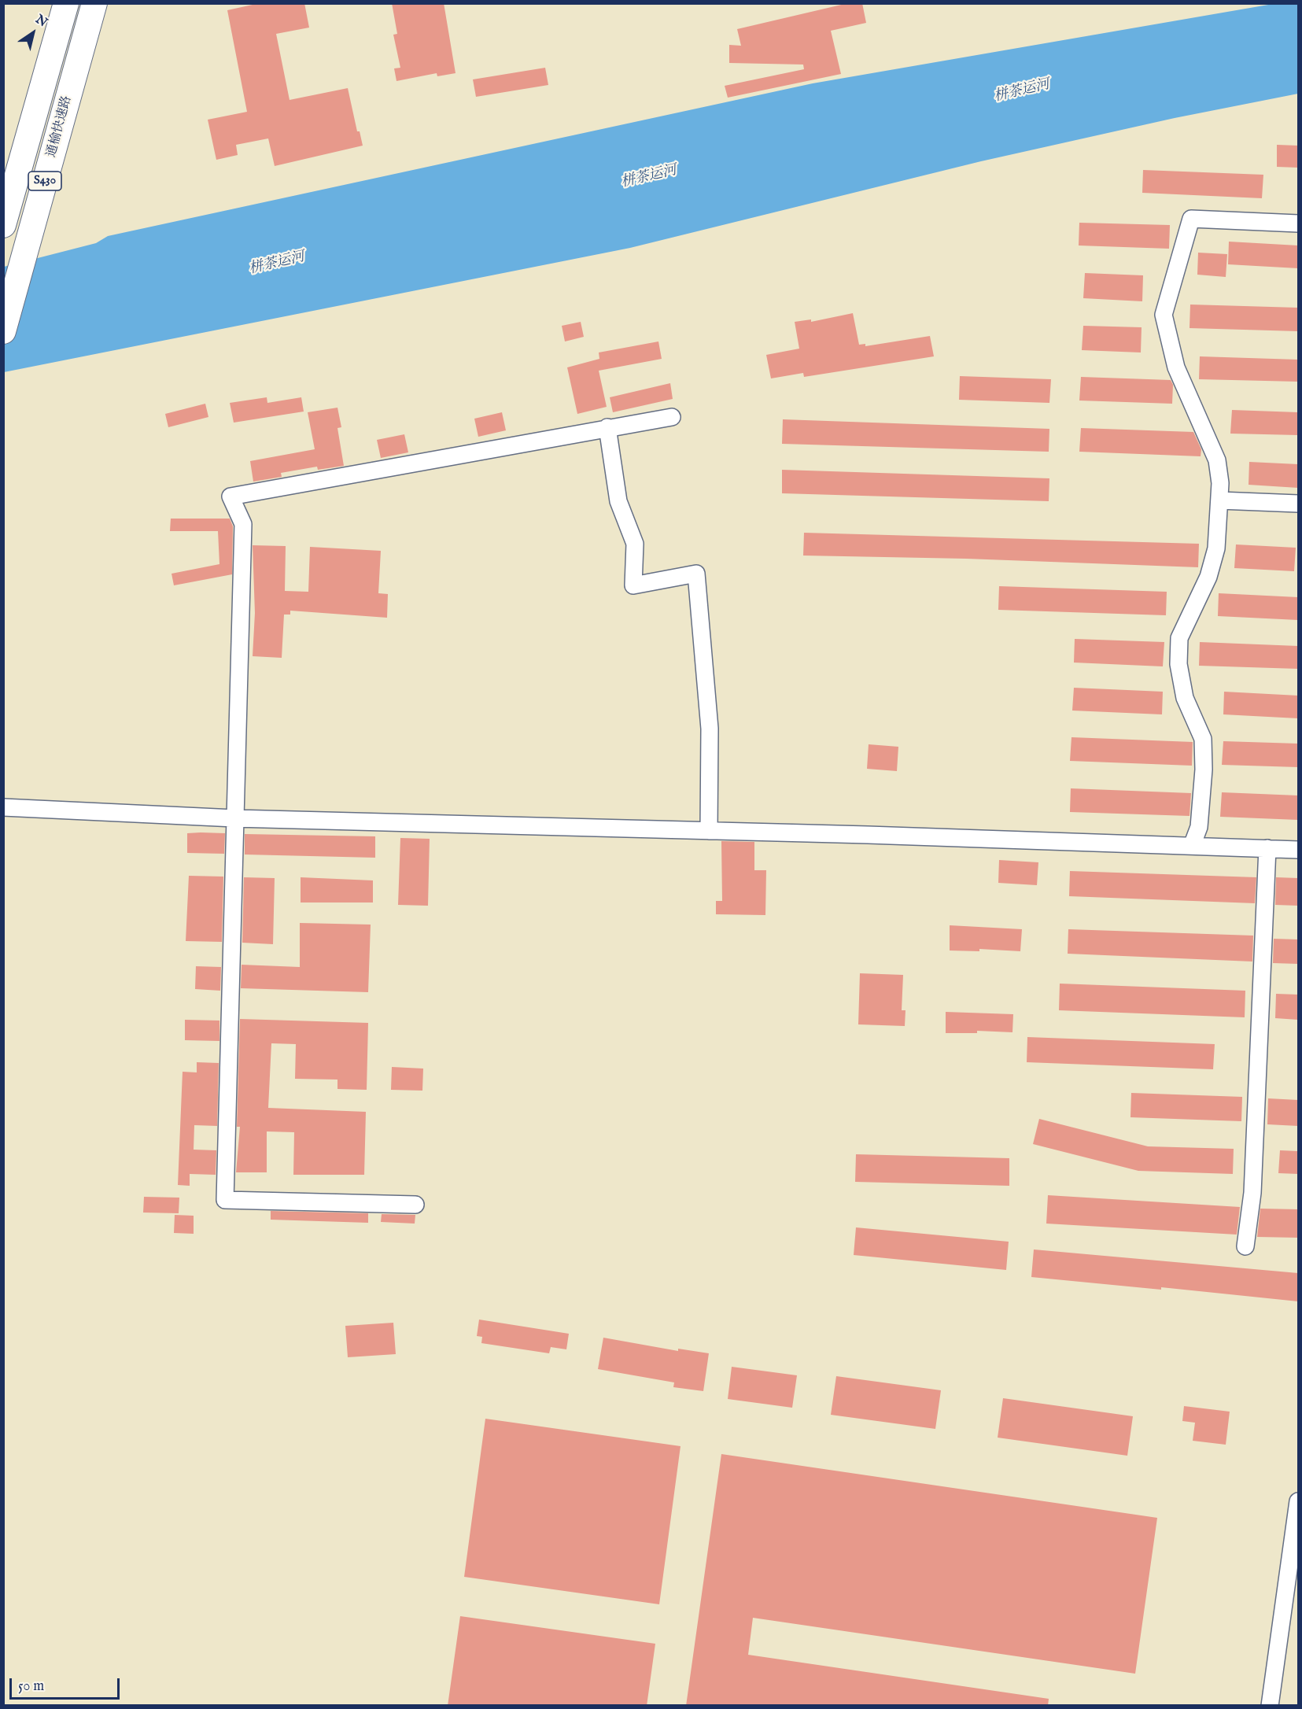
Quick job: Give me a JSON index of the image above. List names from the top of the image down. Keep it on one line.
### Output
{"streets":{"highway":["通榆快速路","S430"]},"water":["栟茶运河"],"scale_bar":"50 m","north":"top right"}
